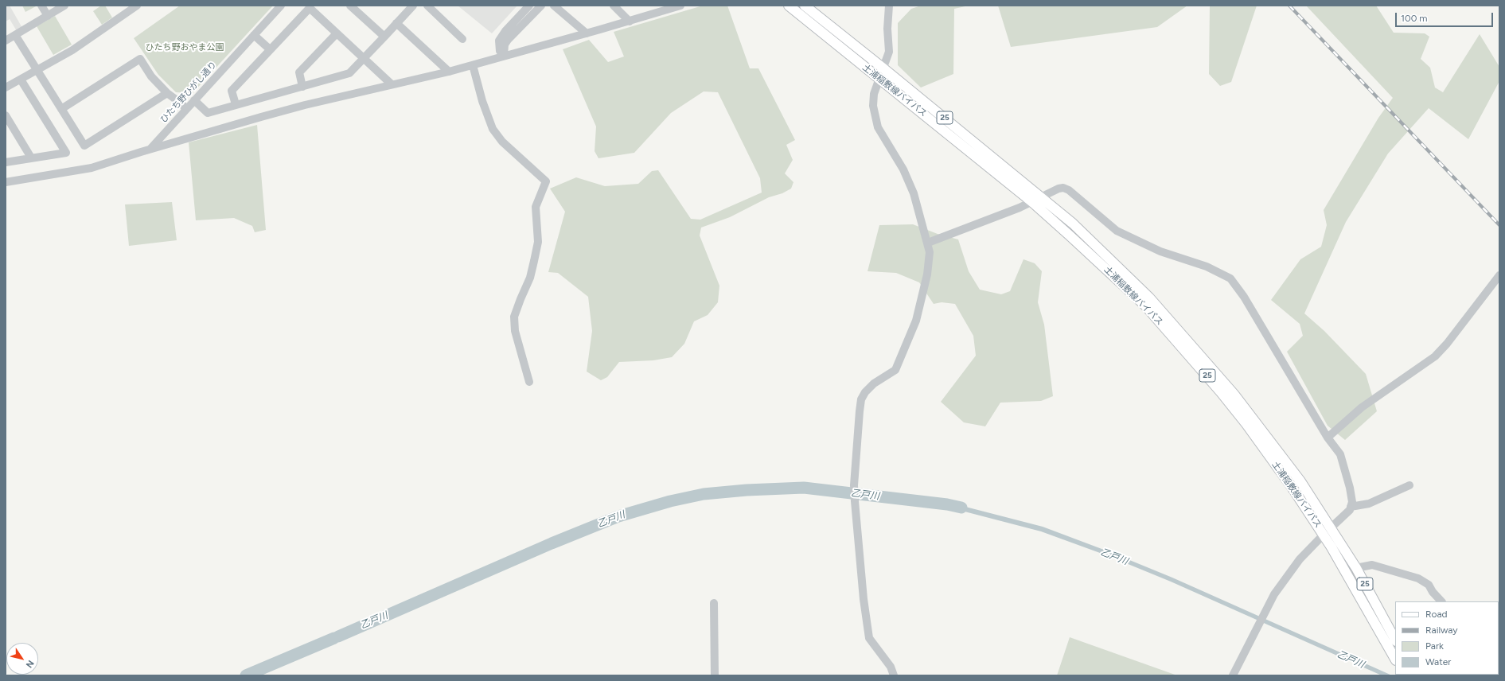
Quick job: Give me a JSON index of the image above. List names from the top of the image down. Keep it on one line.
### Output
{"streets":{"main road":["土浦稲敷線バイパス","25"],"street":["ひたち野ひがし通り"]},"water":["乙戸川"],"parks":["ひたち野おやま公園"],"legend":["Road","Railway","Park","Water"],"scale_bar":"100 m","north":"bottom right"}
